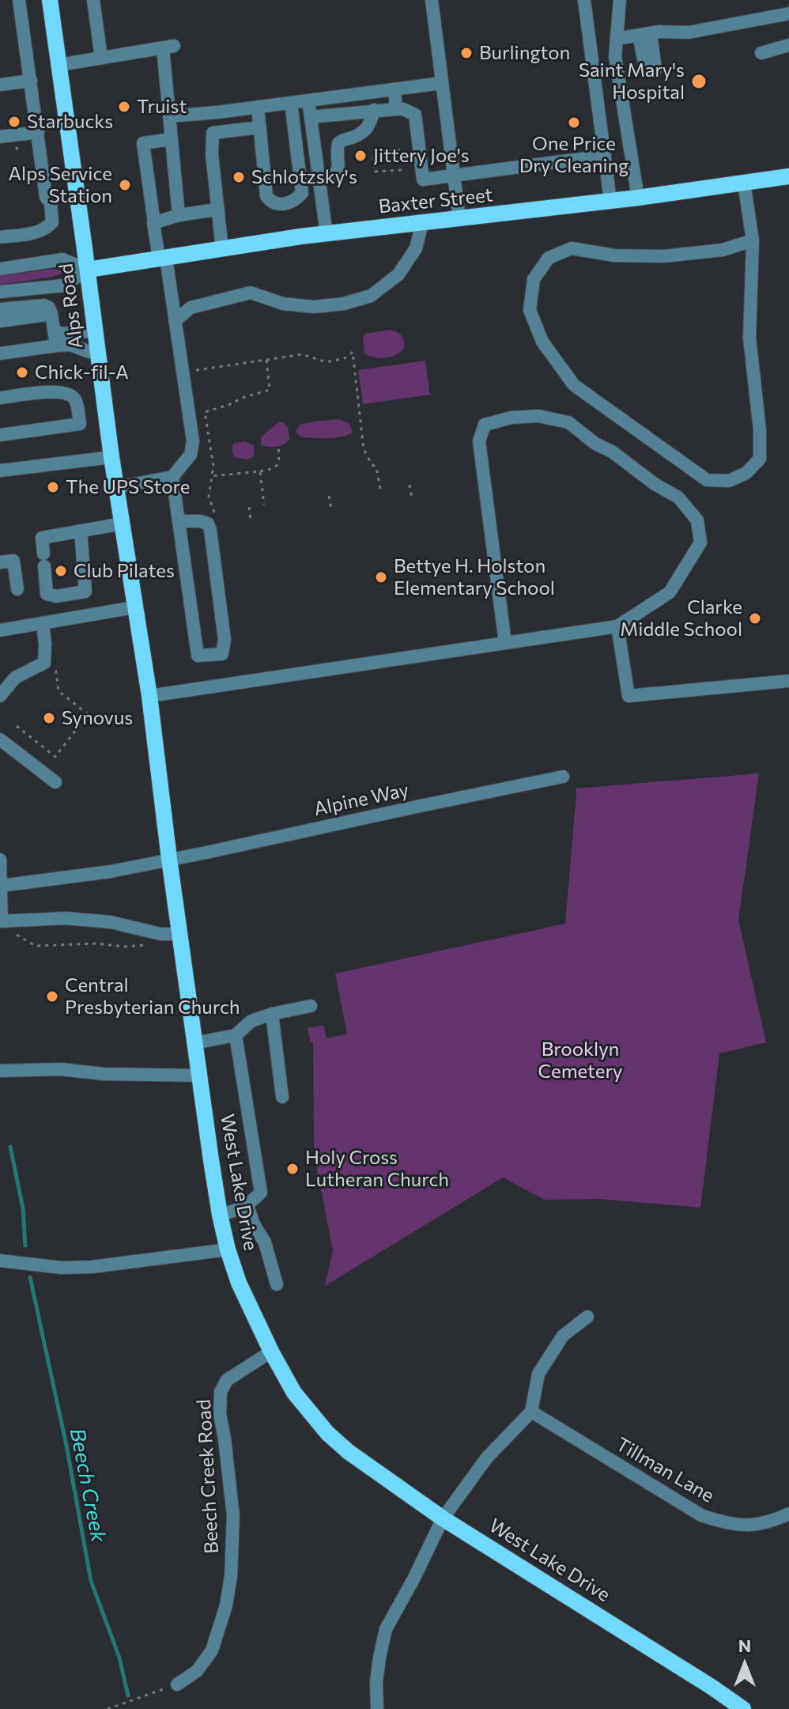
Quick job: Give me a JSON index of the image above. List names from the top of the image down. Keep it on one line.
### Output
{"streets":{"main road":["Baxter Street","Alps Road","West Lake Drive"],"street":["Alpine Way","Tillman Lane","Beech Creek Road"]},"crossings":[["Baxter Street","Alps Road"],["Alps Road","West Lake Drive"],["Alpine Way","West Lake Drive"],["West Lake Drive","Beech Creek Road"]],"water":["Beech Creek"],"parks":["Brooklyn Cemetery"],"places":["Burlington","Saint Mary's Hospital","Truist","Starbucks","One Price Dry Cleaning","Jittery Joe's","Schlotzsky's","Alps Service Station","Chick-fil-A","The UPS Store","Club Pilates","Bettye H. Holston Elementary School","Clarke Middle School","Synovus","Central Presbyterian Church","Holy Cross Lutheran Church"],"north":"top"}
